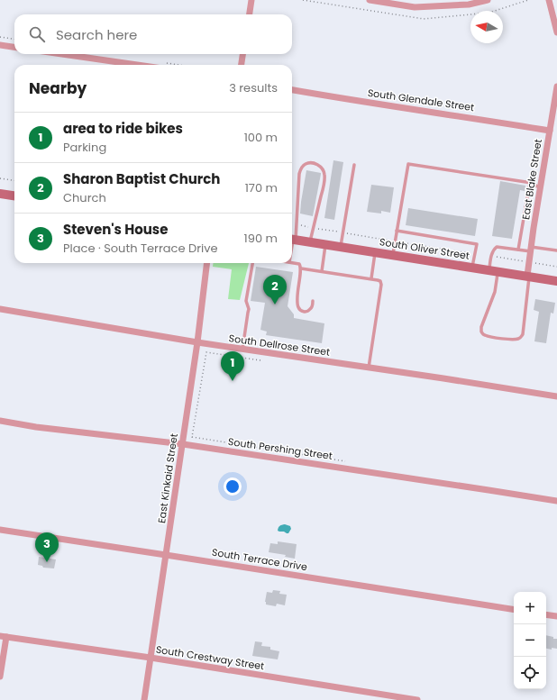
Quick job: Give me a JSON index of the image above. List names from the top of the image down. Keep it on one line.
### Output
{"streets":{"main road":["South Oliver Street"],"street":["South Glendale Street","East Blake Street","South Dellrose Street","South Pershing Street","East Kinkaid Street","South Terrace Drive","South Crestway Street"]},"crossings":[["South Glendale Street","East Blake Street"],["East Blake Street","South Oliver Street"],["South Dellrose Street","East Kinkaid Street"],["South Pershing Street","East Kinkaid Street"],["East Kinkaid Street","South Terrace Drive"],["East Kinkaid Street","South Crestway Street"]],"north":"left","page":{"search":"Search here","heading":["Nearby","3 results"],"list":[{"mark":"1","name":"area to ride bikes","note":"Parking","value":"100 m"},{"mark":"2","name":"Sharon Baptist Church","note":"Church","value":"170 m"},{"mark":"3","name":"Steven's House","note":"Place · South Terrace Drive","value":"190 m"}],"pins":["2","1","3"],"map_buttons":["+","−"]}}
